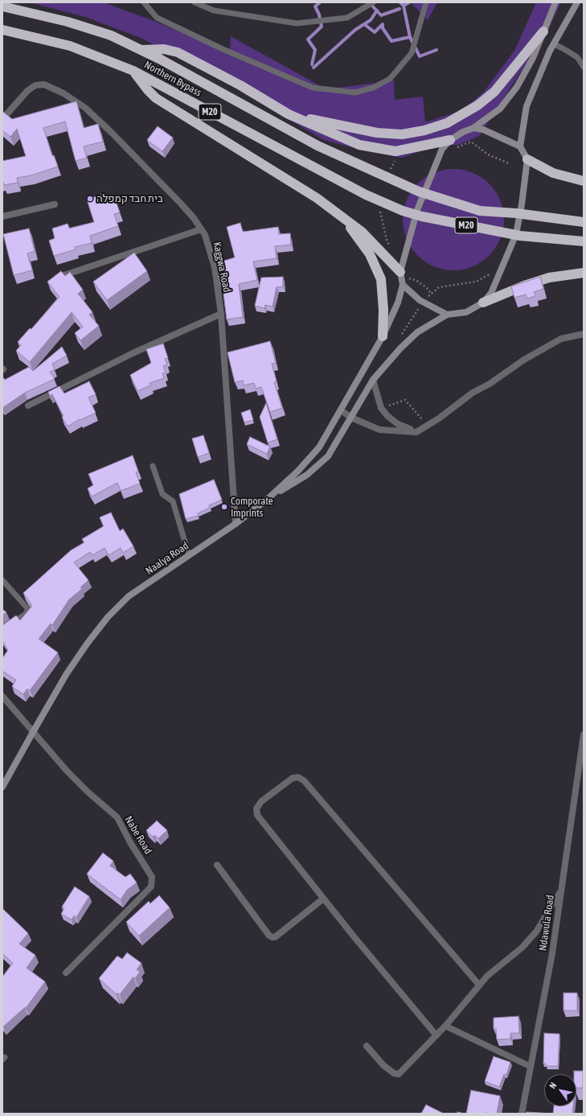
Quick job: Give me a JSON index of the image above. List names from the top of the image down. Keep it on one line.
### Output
{"streets":{"highway":["Northern Bypass","M20"],"main road":["Naalya Road"],"street":["Kaggwa Road","Nabe Road","Ndawula Road"]},"crossings":[["Kaggwa Road","Naalya Road"],["Naalya Road","Nabe Road"]],"places":["בית חבד קמפלה","Comporate Imprints"],"north":"top left"}
